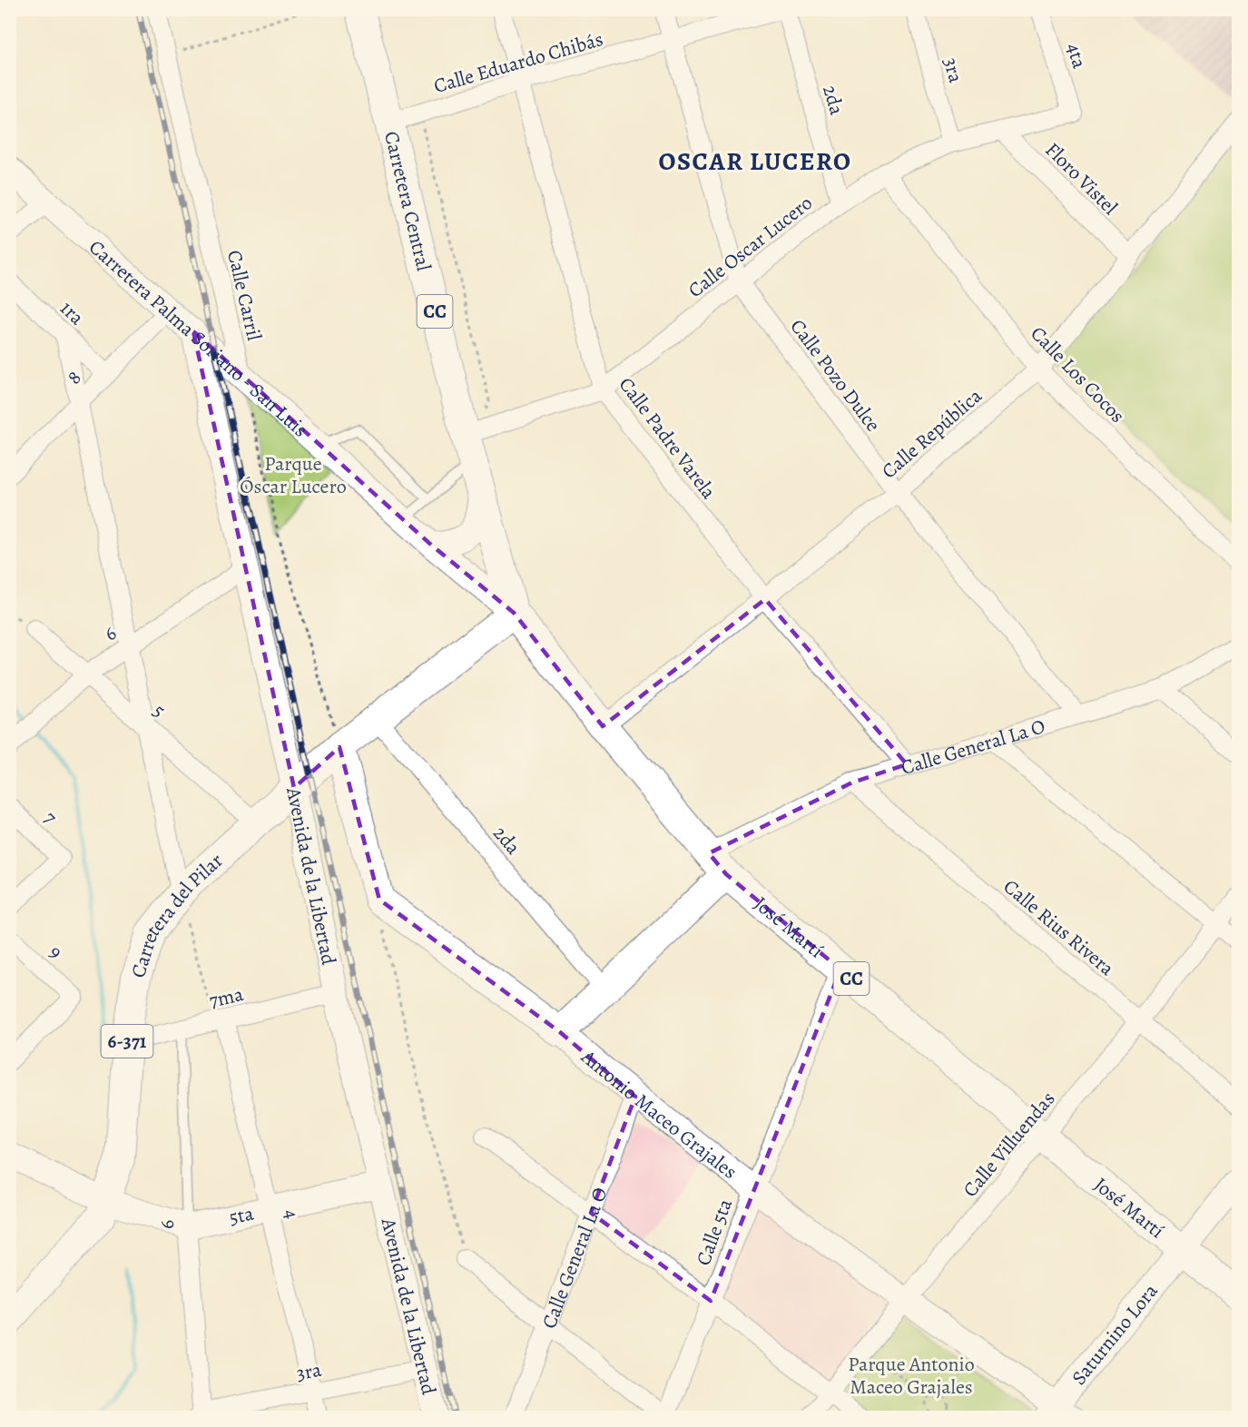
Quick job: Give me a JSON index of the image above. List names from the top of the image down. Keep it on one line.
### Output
{"streets":{"main road":["Carretera Central","CC","Carretera Palma Soriano - San Luis","Calle General La O","Avenida de la Libertad","Carretera del Pilar","José Martí","6-371","Antonio Maceo Grajales","5ta","Saturnino Lora"],"street":["4ta","Calle Eduardo Chibás","3ra","2da","Floro Vistel","Calle Oscar Lucero","Calle Carril","1ra","Calle Los Cocos","Calle Pozo Dulce","8","Calle República","Calle Padre Varela","6","5","7","Calle Rius Rivera","9","7ma","Calle Villuendas","4","Calle 5ta"]},"crossings":[["4ta","Calle Oscar Lucero"],["Calle Eduardo Chibás","2da"],["Calle Eduardo Chibás","Carretera Central"],["Calle Eduardo Chibás","Calle Pozo Dulce"],["Calle Eduardo Chibás","Calle Padre Varela"],["3ra","Calle Oscar Lucero"],["3ra","6"],["3ra","Avenida de la Libertad"],["3ra","4"],["2da","Calle Oscar Lucero"],["2da","Calle General La O"],["2da","Carretera del Pilar"],["Floro Vistel","Calle Oscar Lucero"],["Floro Vistel","Calle República"],["Carretera Central","Calle Oscar Lucero"],["Carretera Central","Carretera Palma Soriano - San Luis"],["Carretera Central","Carretera del Pilar"],["Carretera Central","José Martí"],["Calle Oscar Lucero","Calle Los Cocos"],["Calle Oscar Lucero","Calle Pozo Dulce"],["Calle Oscar Lucero","Calle Padre Varela"],["Calle Carril","Carretera Palma Soriano - San Luis"],["1ra","8"],["Carretera Palma Soriano - San Luis","8"],["Carretera Palma Soriano - San Luis","Avenida de la Libertad"],["Carretera Palma Soriano - San Luis","Carretera del Pilar"],["Carretera Palma Soriano - San Luis","José Martí"],["Calle Los Cocos","Calle República"],["Calle Pozo Dulce","Calle República"],["Calle Pozo Dulce","Calle General La O"],["Calle República","Calle Padre Varela"],["Calle República","José Martí"],["Calle Padre Varela","Calle General La O"],["6","5"],["6","Avenida de la Libertad"],["6","7ma"],["6","5ta"],["5","Carretera del Pilar"],["Calle General La O","José Martí"],["Calle General La O","Calle Rius Rivera"],["Calle General La O","Antonio Maceo Grajales"],["Avenida de la Libertad","Carretera del Pilar"],["Avenida de la Libertad","7ma"],["Avenida de la Libertad","5ta"],["Carretera del Pilar","José Martí"],["Carretera del Pilar","7ma"],["Carretera del Pilar","5ta"],["José Martí","Calle Villuendas"],["José Martí","Calle 5ta"],["José Martí","Saturnino Lora"],["Calle Rius Rivera","Calle Villuendas"],["7ma","4"],["Antonio Maceo Grajales","Calle Villuendas"],["Antonio Maceo Grajales","Calle 5ta"],["Antonio Maceo Grajales","Saturnino Lora"],["5ta","4"]],"districts":["OSCAR LUCERO"],"parks":["Parque Óscar Lucero","Parque Antonio Maceo Grajales"]}
